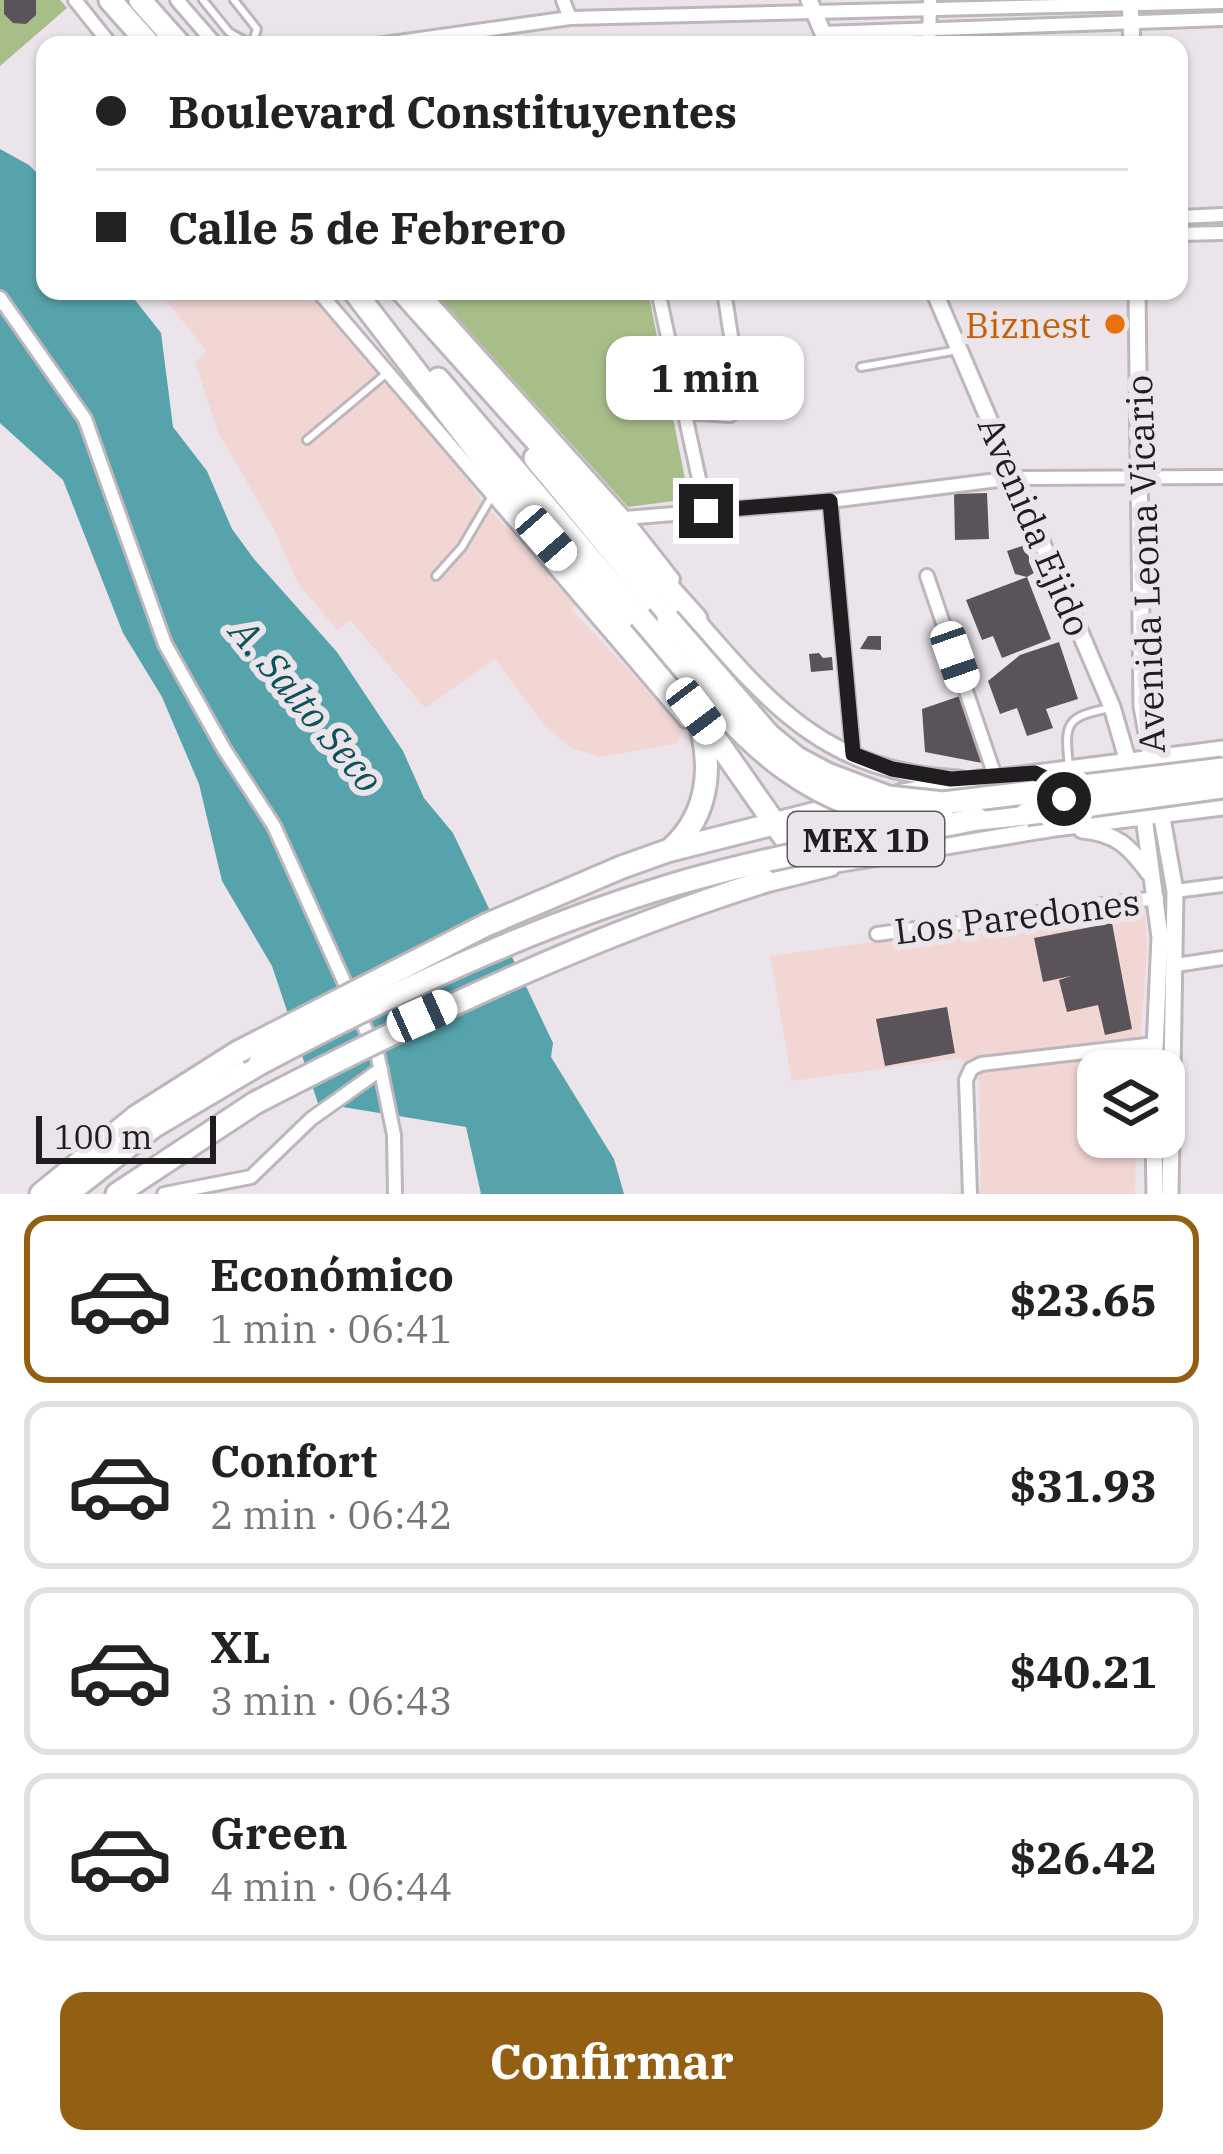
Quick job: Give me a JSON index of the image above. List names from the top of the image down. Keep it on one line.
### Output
{"streets":{"highway":["MEX 1D"],"street":["Avenida Ejido","Avenida Leona Vicario","Los Paredones"]},"crossings":[["Avenida Ejido","Avenida Leona Vicario"],["Avenida Leona Vicario","Los Paredones"]],"water":["A. Salto Seco"],"places":["Biznest"],"scale_bar":"100 m","page":{"banner":["Boulevard Constituyentes","Calle 5 de Febrero"],"bubble":"1 min","scale":"100 m","list":[{"name":"Económico","note":"1 min · 06:41","value":"$23.65"},{"name":"Confort","note":"2 min · 06:42","value":"$31.93"},{"name":"XL","note":"3 min · 06:43","value":"$40.21"},{"name":"Green","note":"4 min · 06:44","value":"$26.42"}],"buttons":"Confirmar"}}
